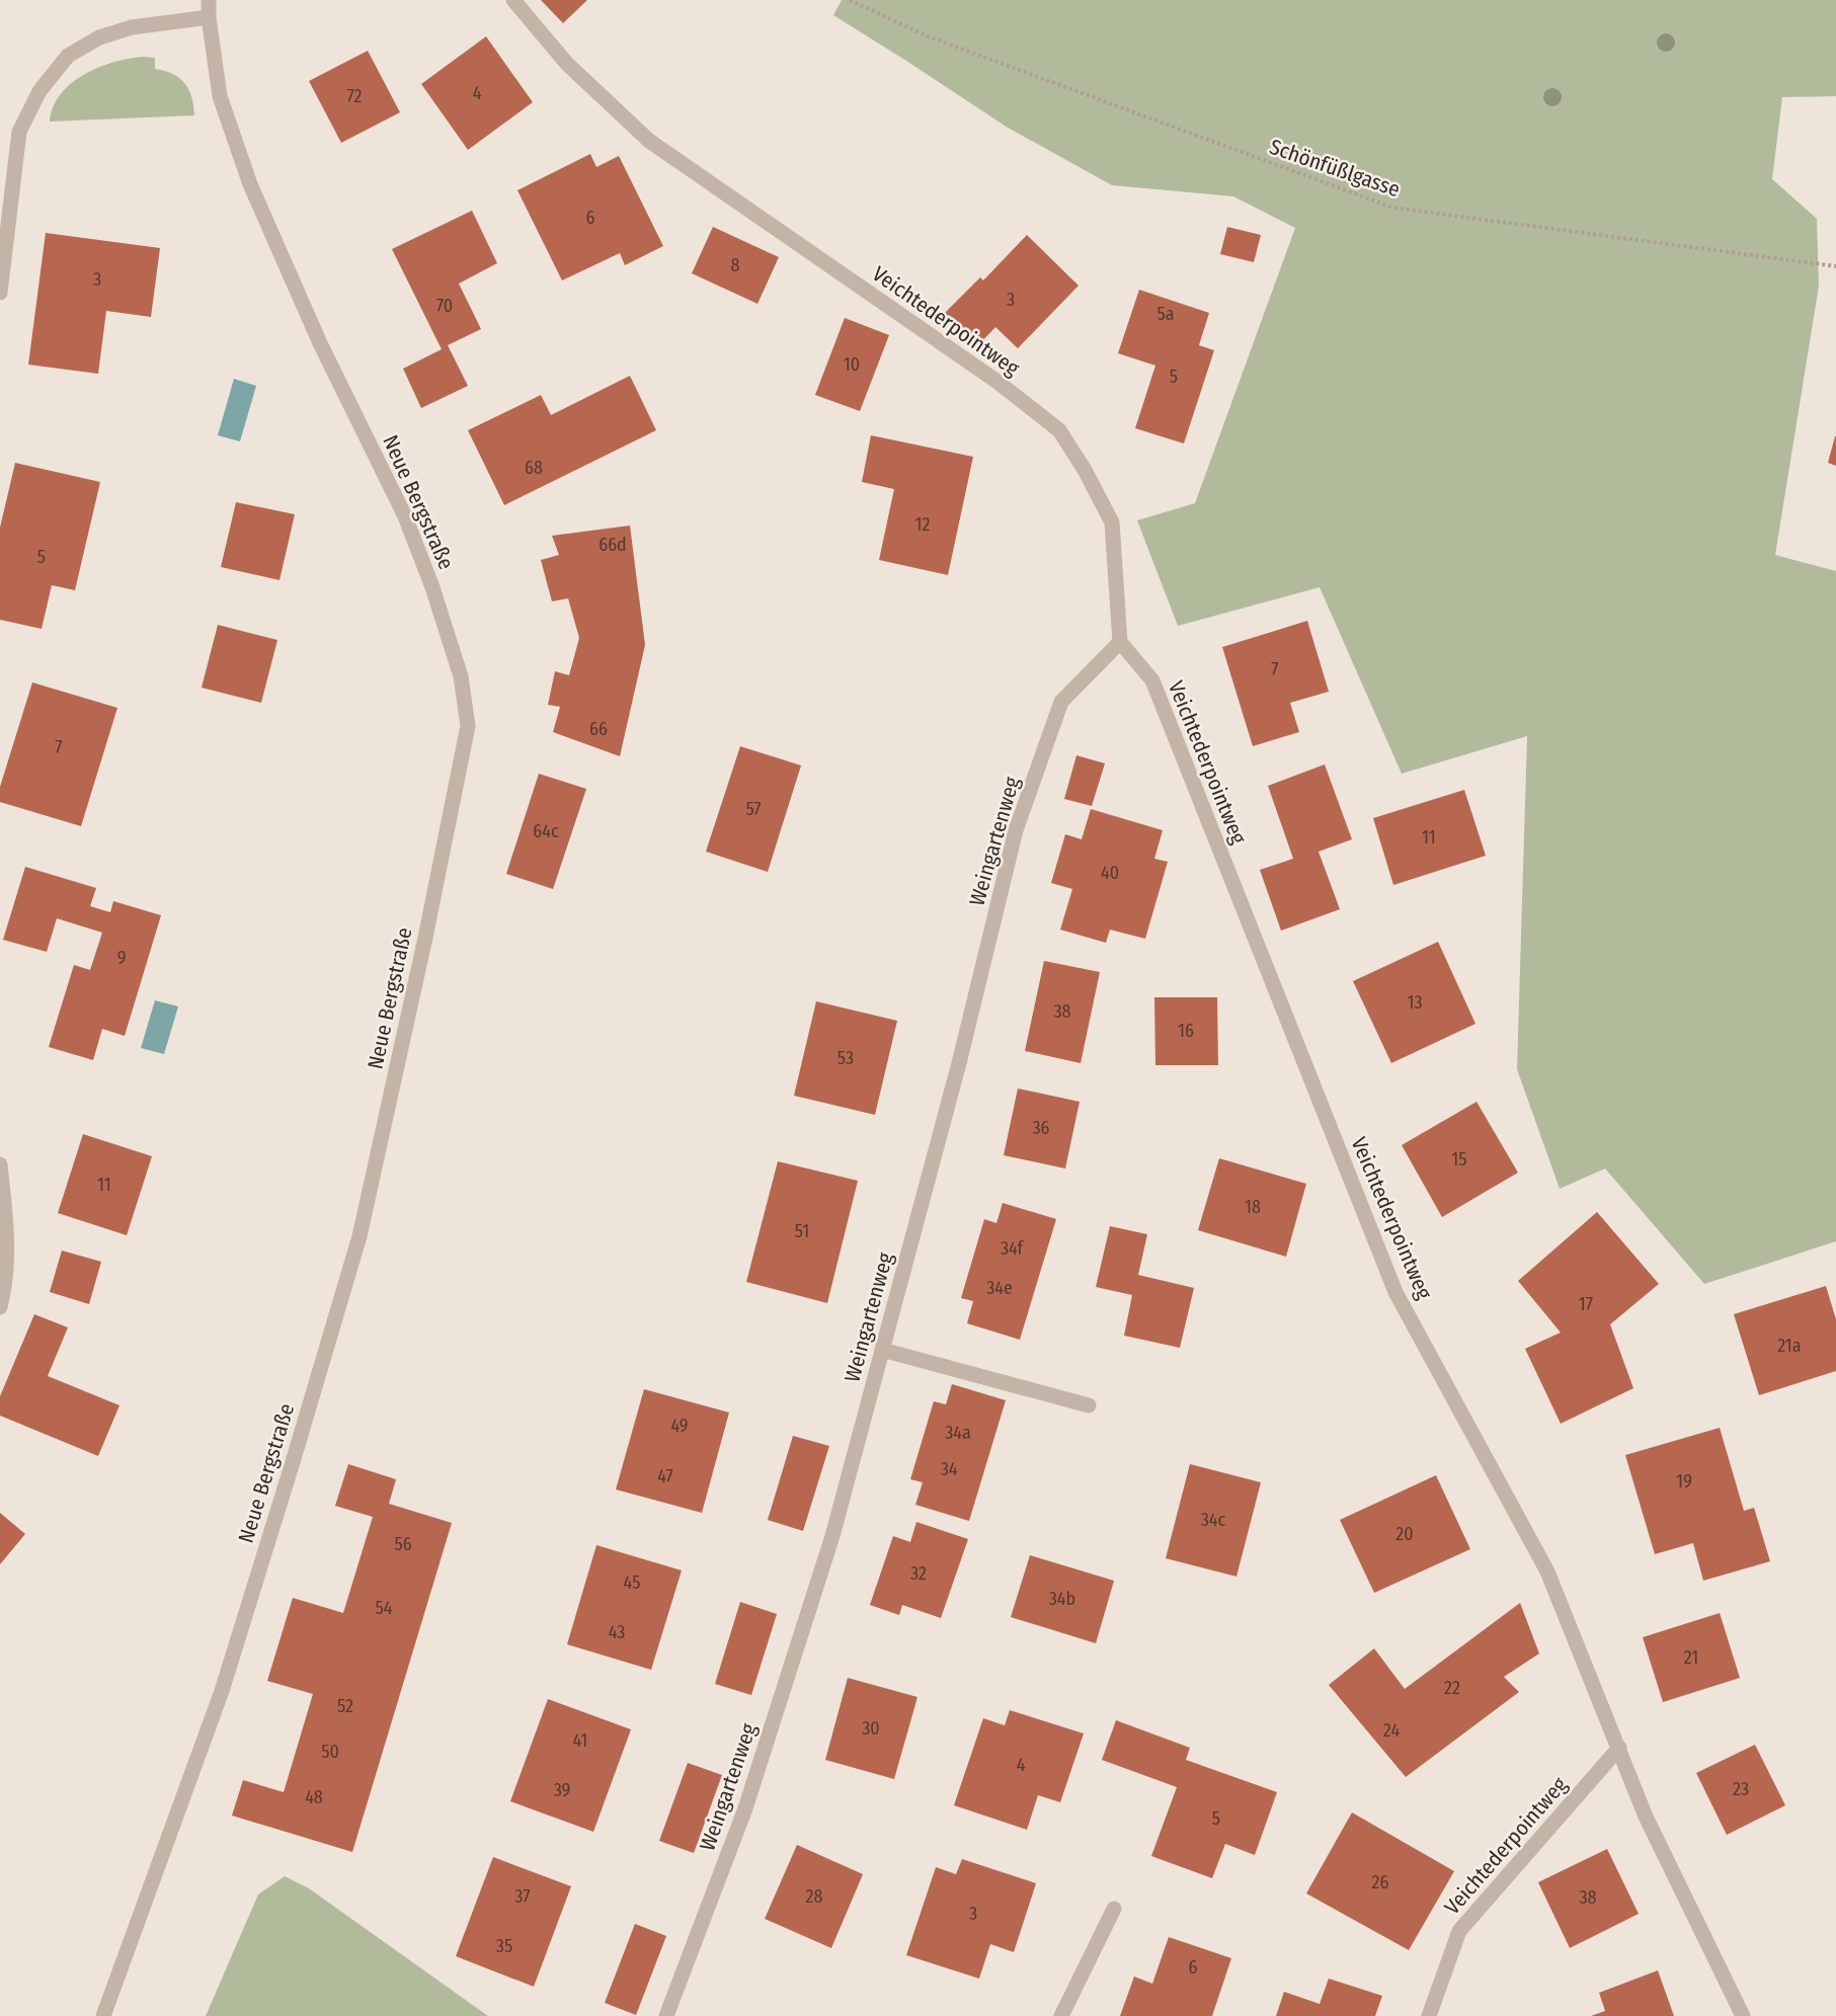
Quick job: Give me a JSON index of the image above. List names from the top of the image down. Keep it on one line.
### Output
{"streets":{"street":["Veichtederpointweg","Neue Bergstraße","Weingartenweg"],"path":["Schönfüßlgasse"]},"crossings":[["Veichtederpointweg","Weingartenweg"]],"house_numbers":["4","72","6","8","3","3","70","5a","10","5","68","12","66d","5","7","66","7","57","64c","11","40","9","13","38","16","53","36","15","11","18","51","34f","34e","17","21a","49","34a","34","47","19","34c","20","56","32","45","34b","54","43","21","22","52","30","24","41","50","4","23","39","48","5","26","37","28","38","3","35","6"]}
